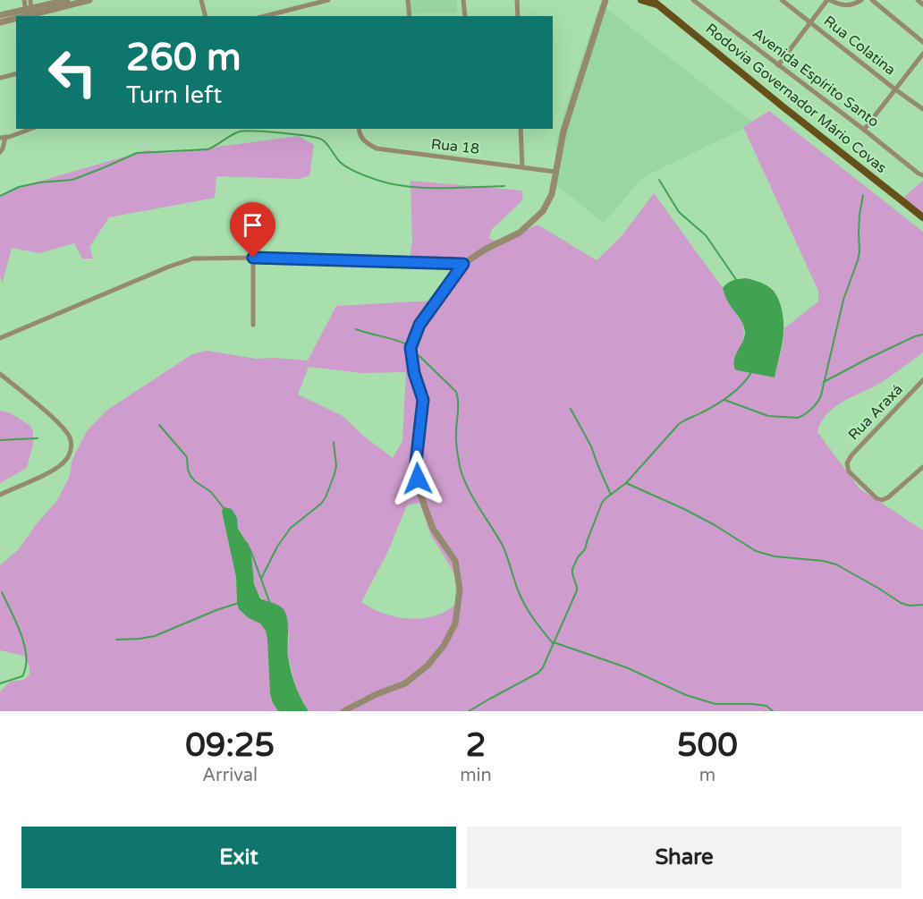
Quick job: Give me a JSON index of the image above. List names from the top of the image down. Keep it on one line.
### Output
{"streets":{"main road":["Rodovia Governador Mário Covas"],"street":["Rua Colatina","Avenida Espírito Santo","Rua 18","Rua Araxá"]},"page":{"turn":["260 m","Turn left"],"eta":["09:25","Arrival","2","min","500","m"],"buttons":["Exit","Share"]}}
